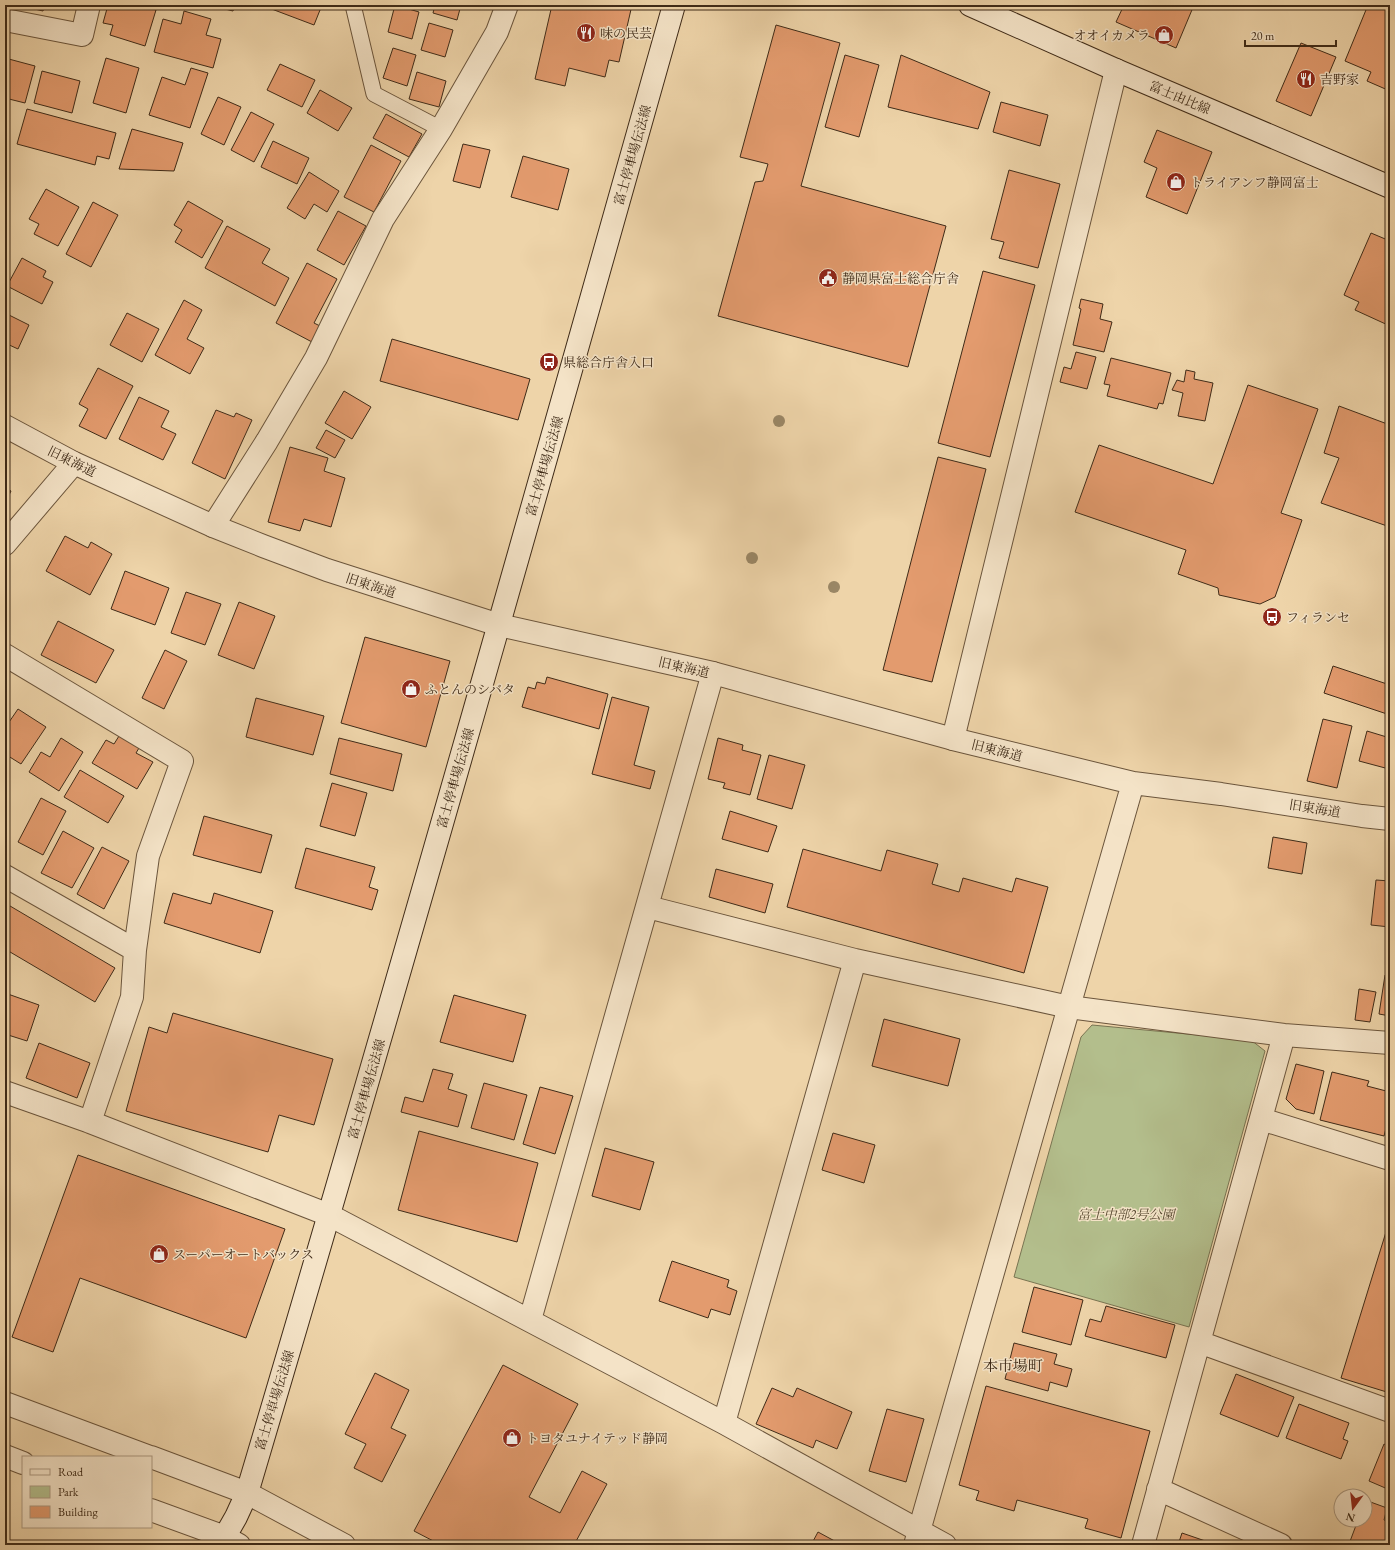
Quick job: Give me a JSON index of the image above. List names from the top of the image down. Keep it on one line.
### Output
{"streets":{"street":["富士由比線","富士停車場伝法線","旧東海道"]},"crossings":[["富士停車場伝法線","旧東海道"]],"districts":["本市場町"],"parks":["富士中部2号公園"],"places":{"restaurant":["味の民芸","吉野家"],"shop":["オオイカメラ","トライアンフ静岡富士","ふとんのシバタ","スーパーオートバックス","トヨタユナイテッド静岡"],"public building":["静岡県富士総合庁舎"],"bus stop":["県総合庁舎入口","フィランセ"]},"legend":["Road","Park","Building"],"scale_bar":"20 m","north":"bottom"}
